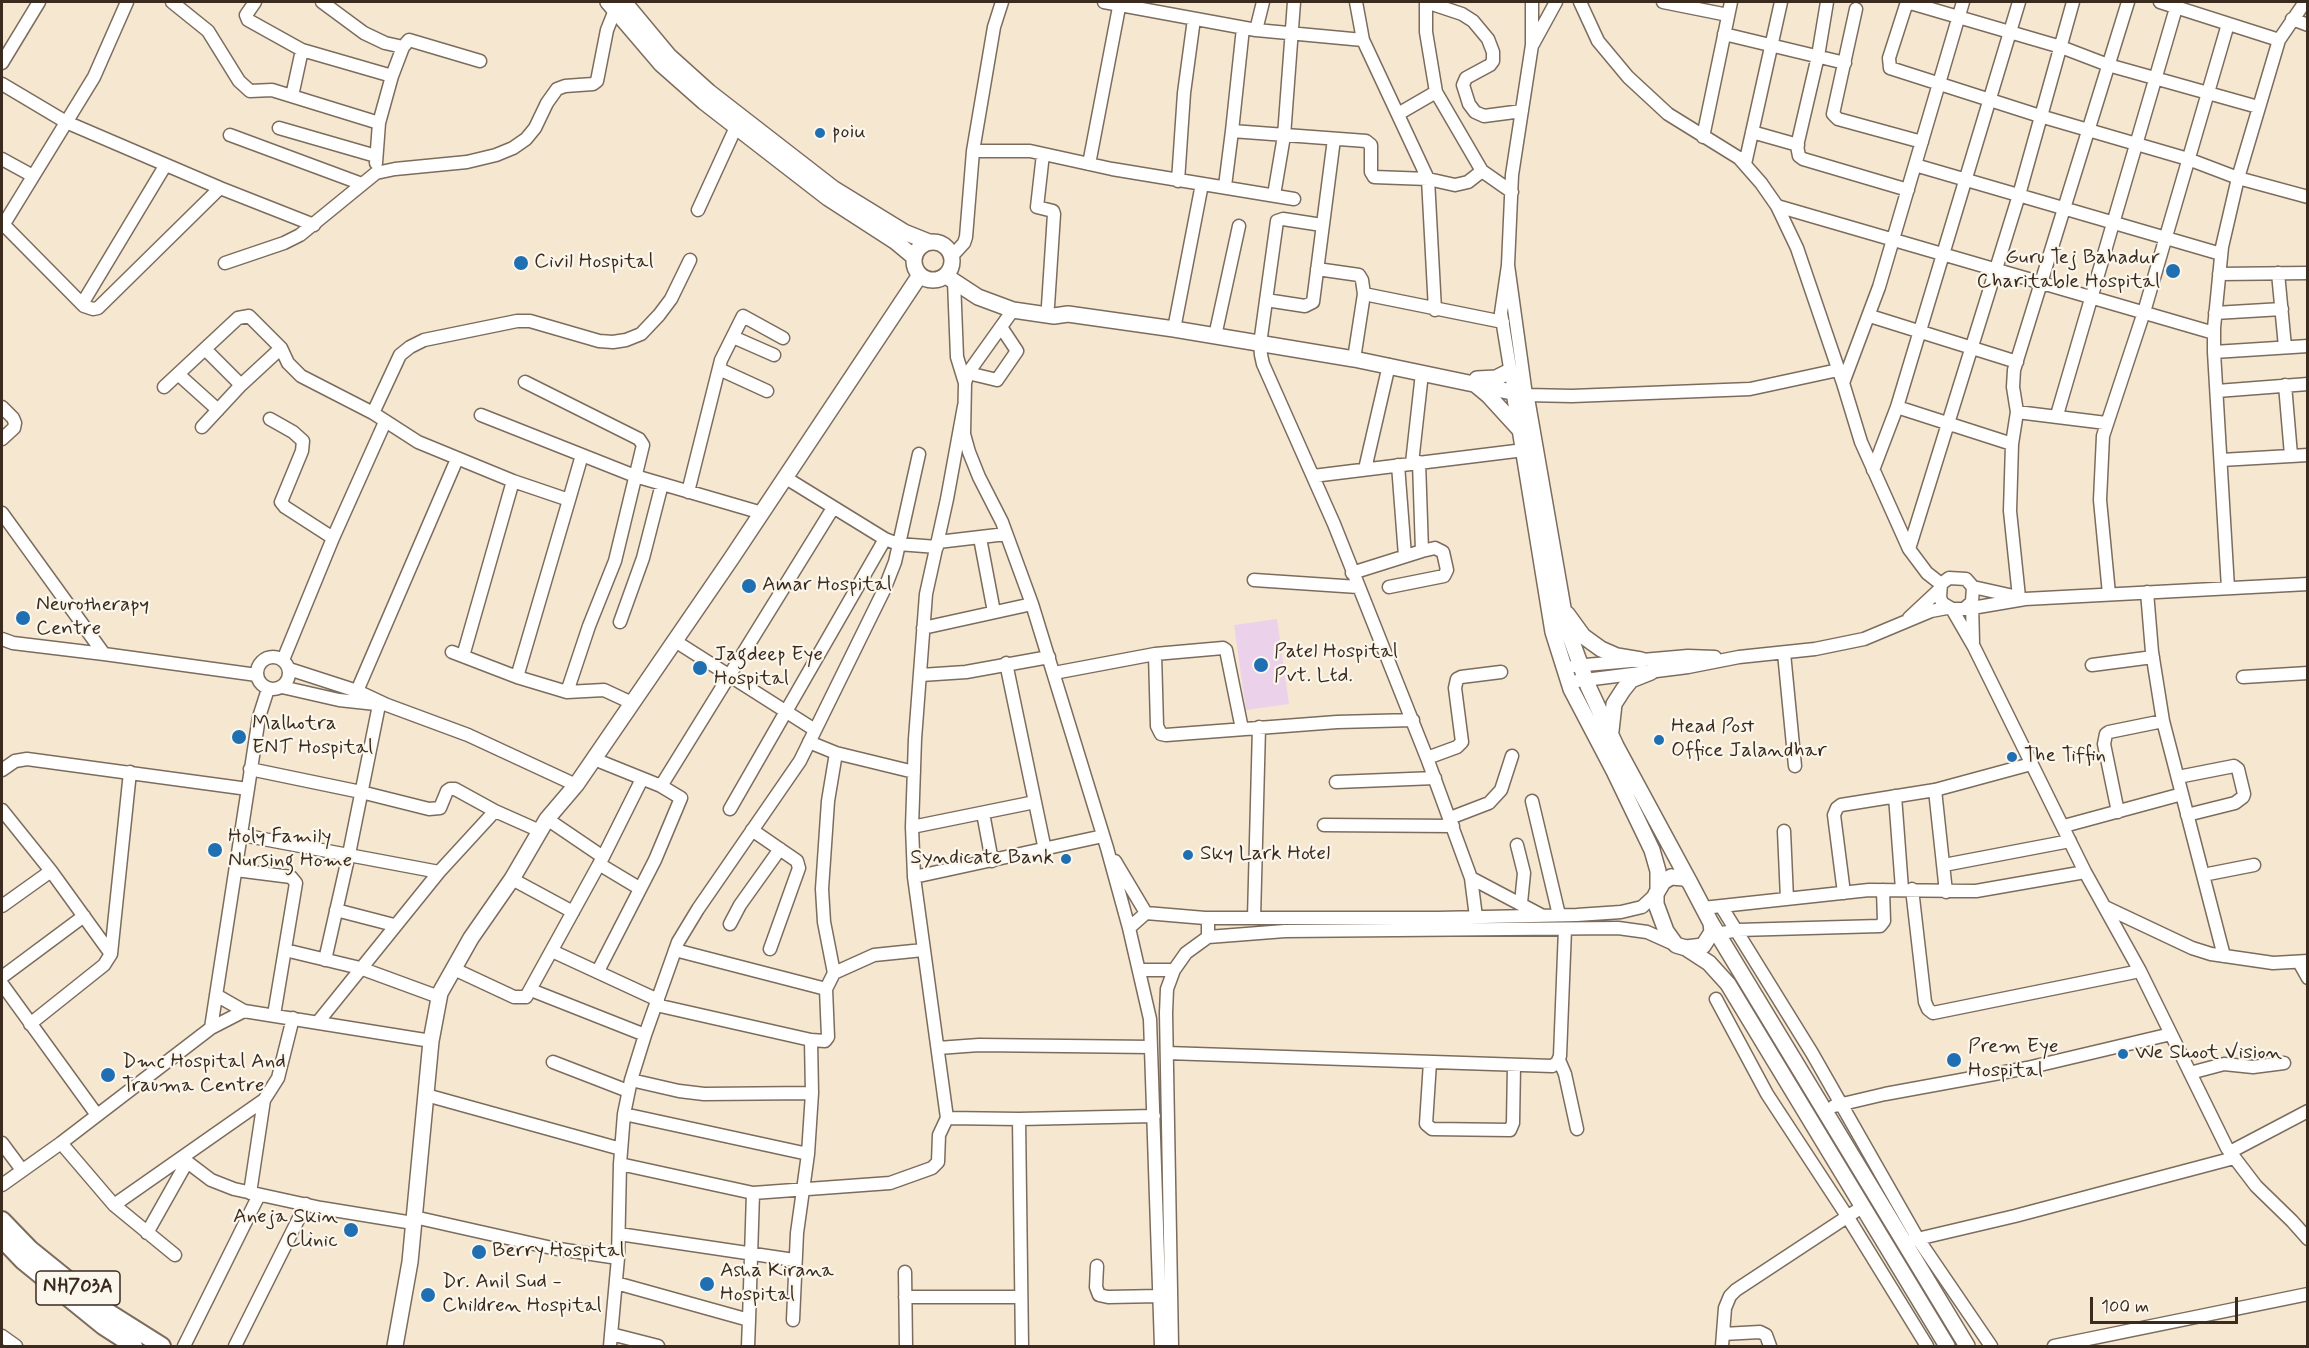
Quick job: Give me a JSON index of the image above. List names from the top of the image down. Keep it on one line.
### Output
{"streets":{"highway":["NH703A"]},"places":["poiu","Civil Hospital","Guru Tej Bahadur Charitable Hospital","Amar Hospital","Neurotherapy Centre","Patel Hospital Pvt. Ltd.","Jagdeep Eye Hospital","Malhotra ENT Hospital","Head Post Office Jalandhar","The Tiffin","Holy Family Nursing Home","Sky Lark Hotel","Syndicate Bank","We Shoot Vision","Prem Eye Hospital","Dmc Hospital And Trauma Centre","Aneja Skin Clinic","Berry Hospital","Asha Kirana Hospital","Dr. Anil Sud - Children Hospital"],"scale_bar":"100 m"}
